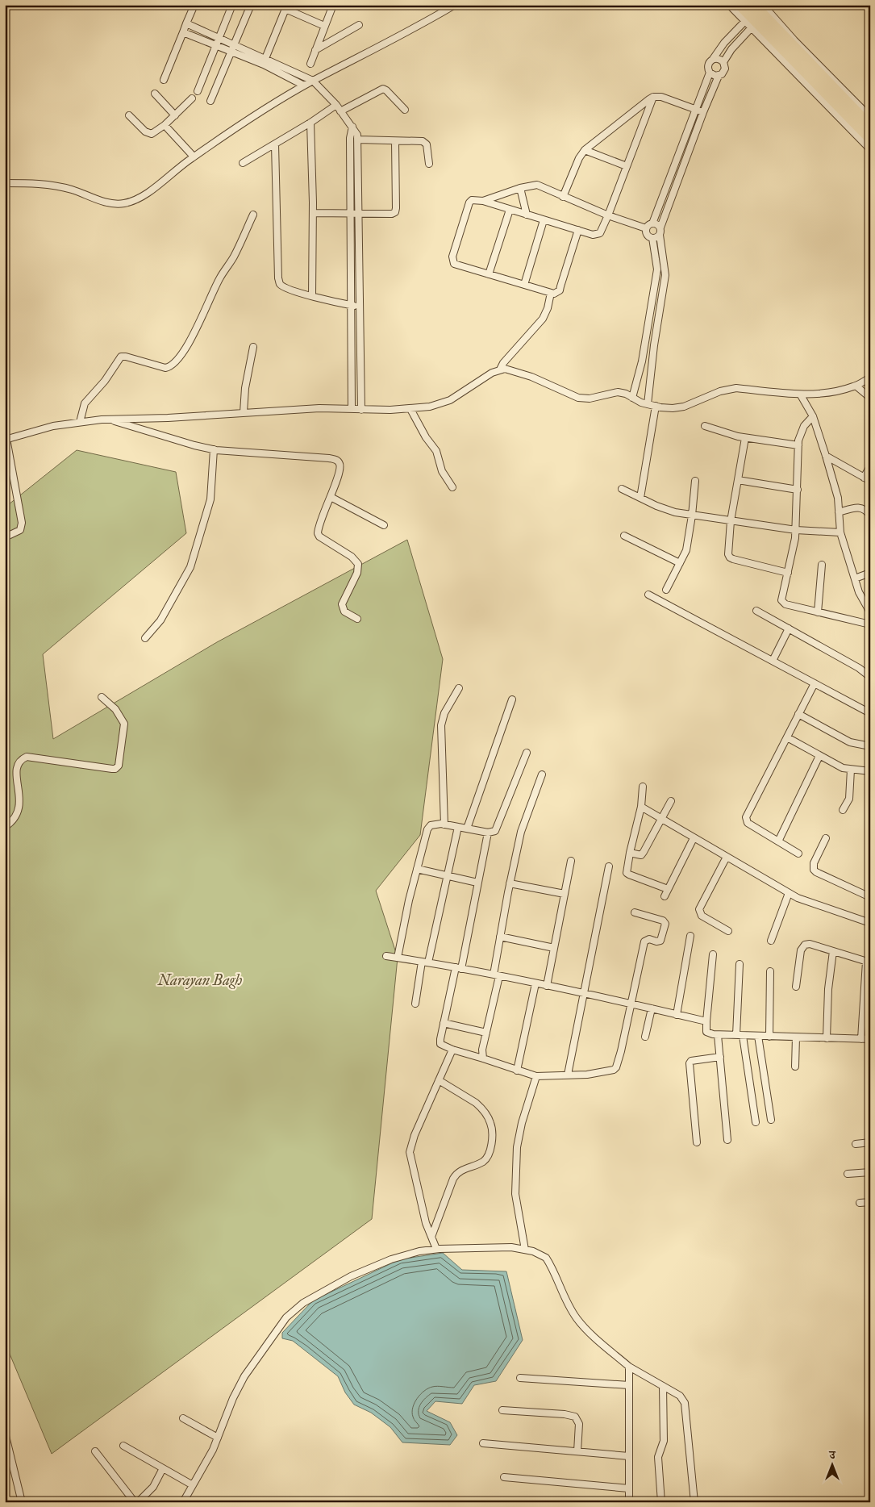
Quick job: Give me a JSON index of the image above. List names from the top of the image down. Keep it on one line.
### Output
{"parks":["Narayan Bagh"],"north":"top"}
